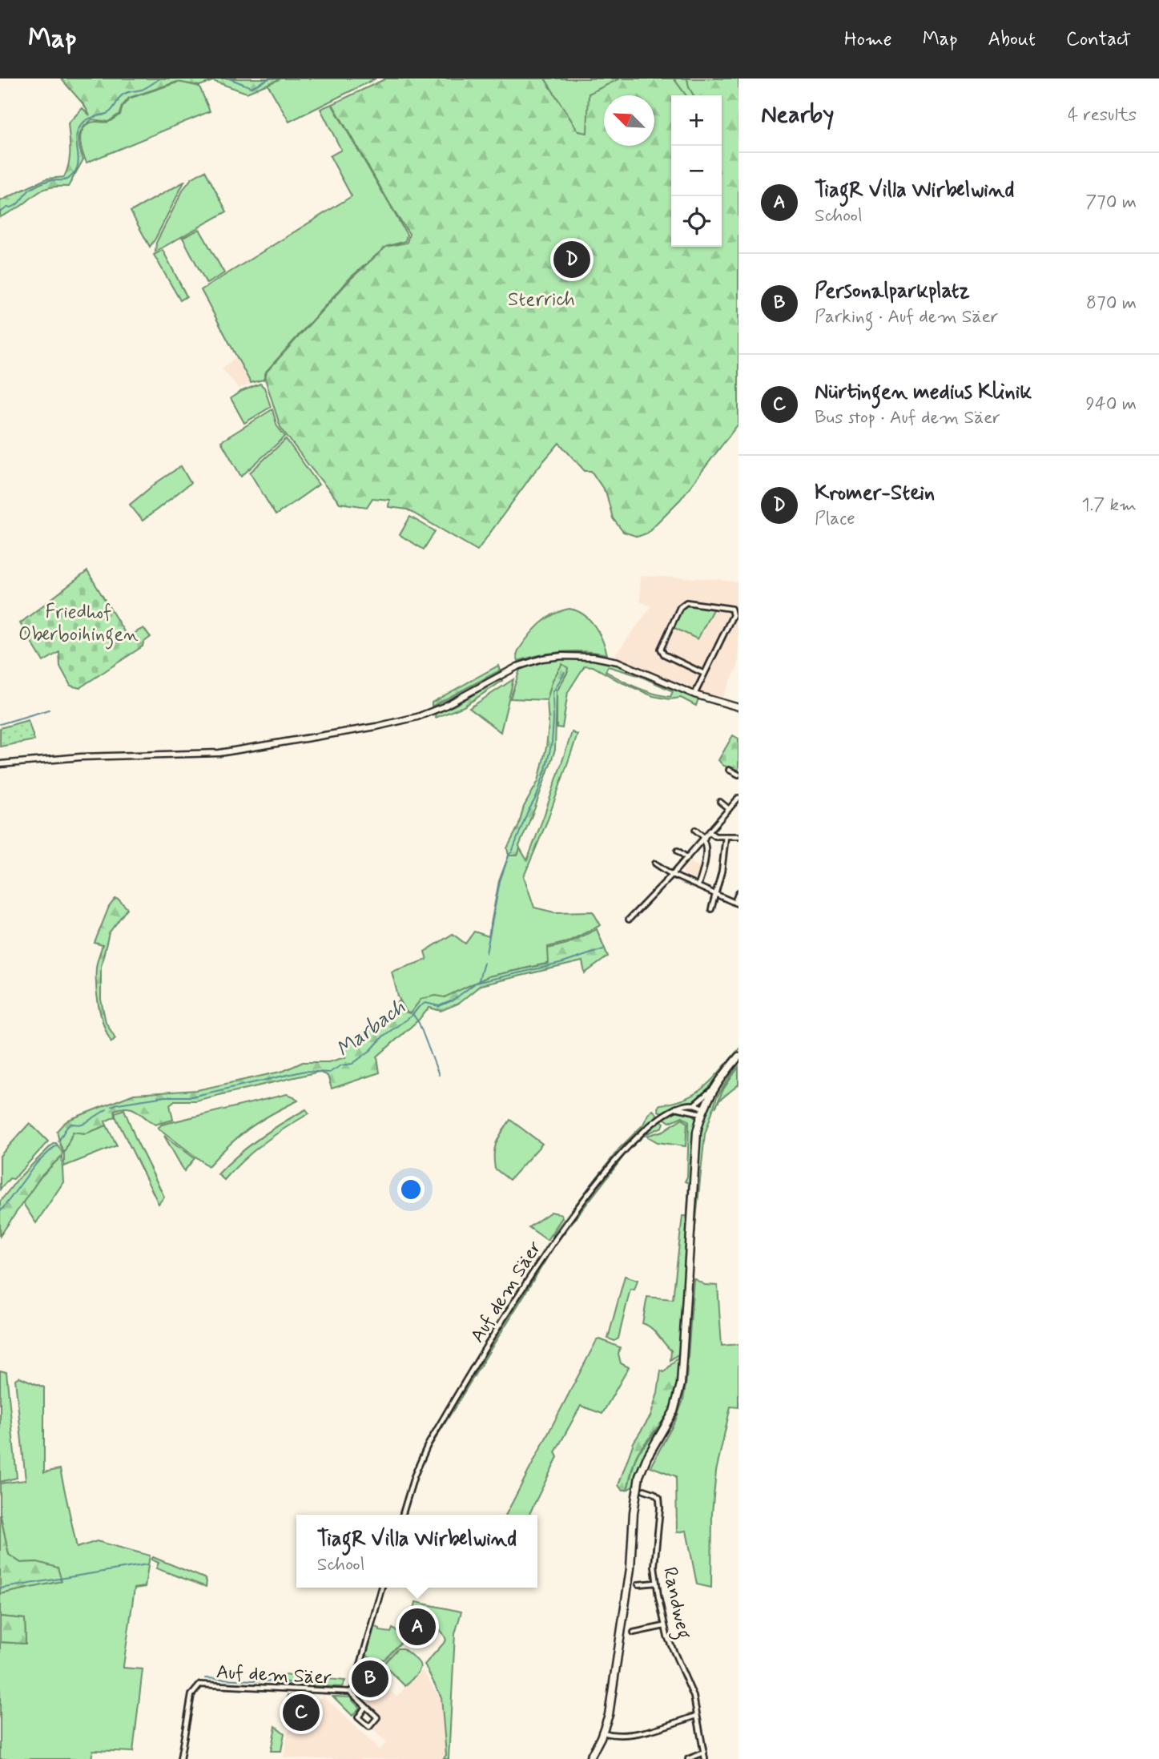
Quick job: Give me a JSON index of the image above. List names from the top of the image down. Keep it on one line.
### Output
{"streets":{"street":["Auf dem Säer","Randweg"]},"water":["Marbach"],"parks":["Sterrich","Friedhof Oberboihingen"],"north":"top left","page":{"header":"Map","nav":["Home","Map","About","Contact"],"heading":["Nearby","4 results"],"map_buttons":["+","−"],"list":[{"mark":"A","name":"TiagR Villa Wirbelwind","note":"School","value":"770 m"},{"mark":"B","name":"Personalparkplatz","note":"Parking · Auf dem Säer","value":"870 m"},{"mark":"C","name":"Nürtingen medius Klinik","note":"Bus stop · Auf dem Säer","value":"940 m"},{"mark":"D","name":"Kromer-Stein","note":"Place","value":"1.7 km"}],"pins":["D","A","B","C"],"popup":["TiagR Villa Wirbelwind","School"]}}
